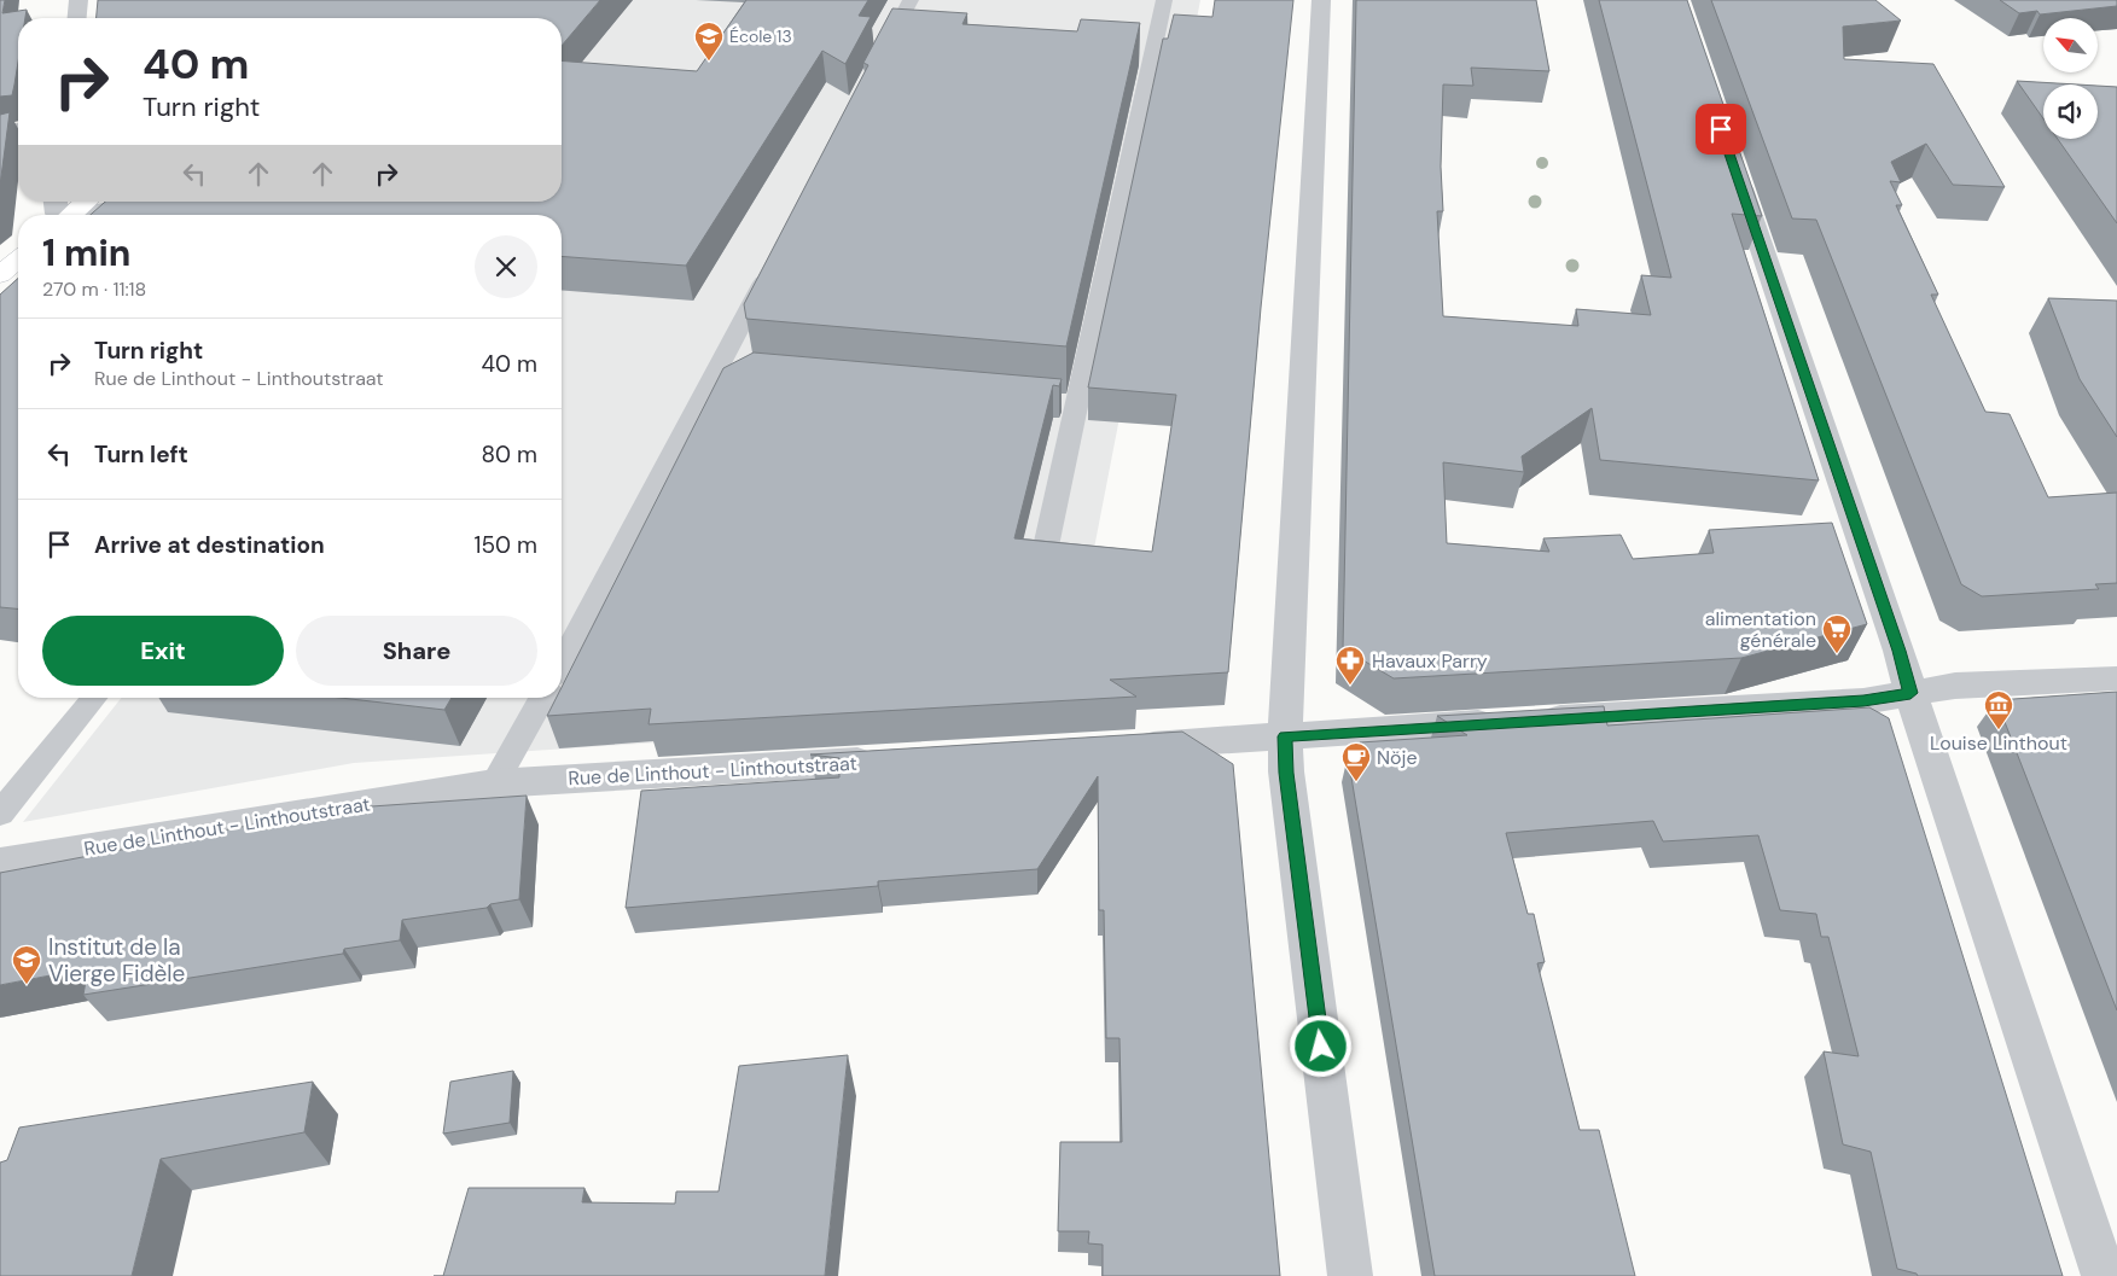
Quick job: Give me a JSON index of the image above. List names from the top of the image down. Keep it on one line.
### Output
{"streets":{"street":["Rue de Linthout - Linthoutstraat"]},"places":{"school or university":["École 13","Institut de la Vierge Fidèle"],"supermarket":["alimentation générale"],"pharmacy":["Havaux Parry"],"museum":["Louise Linthout"],"cafe":["Nöje"]},"north":"top left","page":{"turn":["40 m","Turn right"],"heading":["1 min","270 m · 11:18"],"list":[{"name":"Turn right","note":"Rue de Linthout - Linthoutstraat","value":"40 m"},{"name":"Turn left","value":"80 m"},{"name":"Arrive at destination","value":"150 m"}],"buttons":["Exit","Share"]}}
